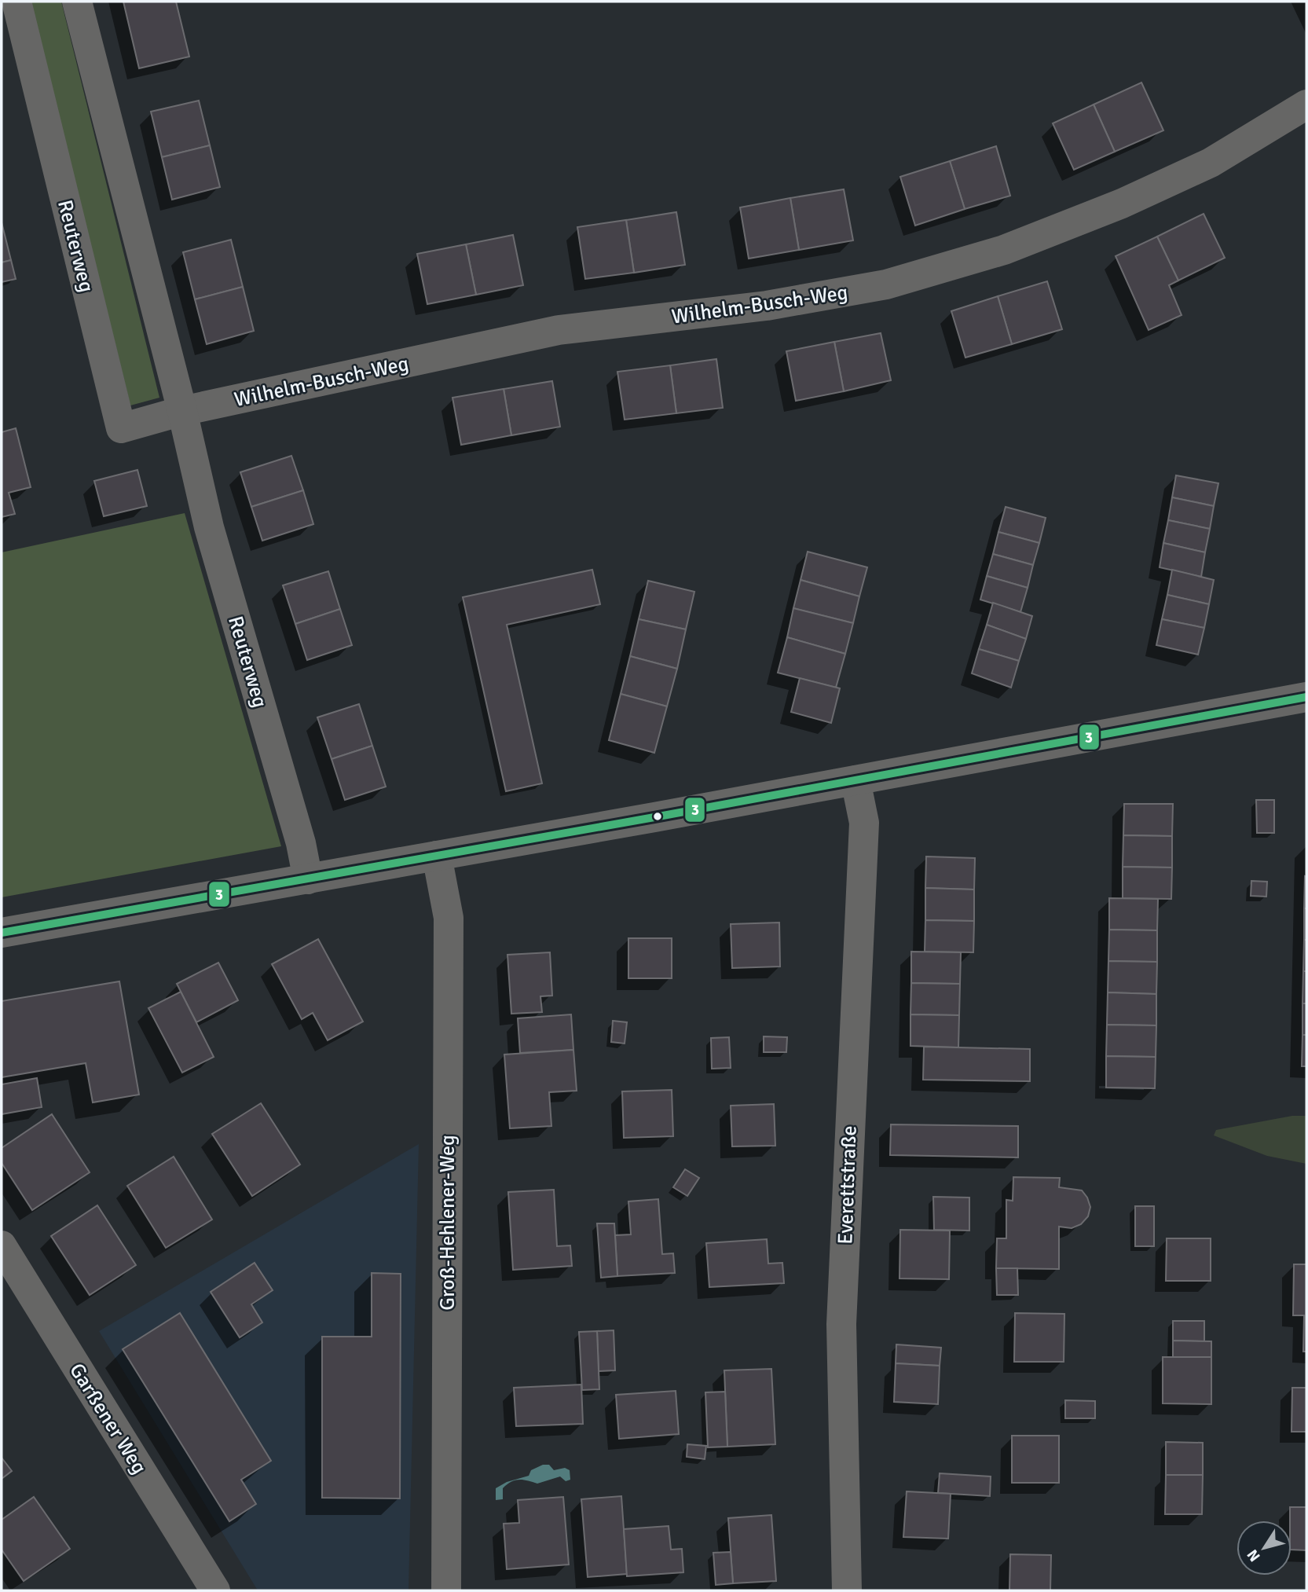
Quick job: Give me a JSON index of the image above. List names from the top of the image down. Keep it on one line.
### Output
{"streets":{"street":["Reuterweg","Wilhelm-Busch-Weg","Everettstraße","Groß-Hehlener-Weg","Garßener Weg"]},"crossings":[["Reuterweg","Wilhelm-Busch-Weg"]],"lines":["transit line 3"],"north":"bottom left"}
